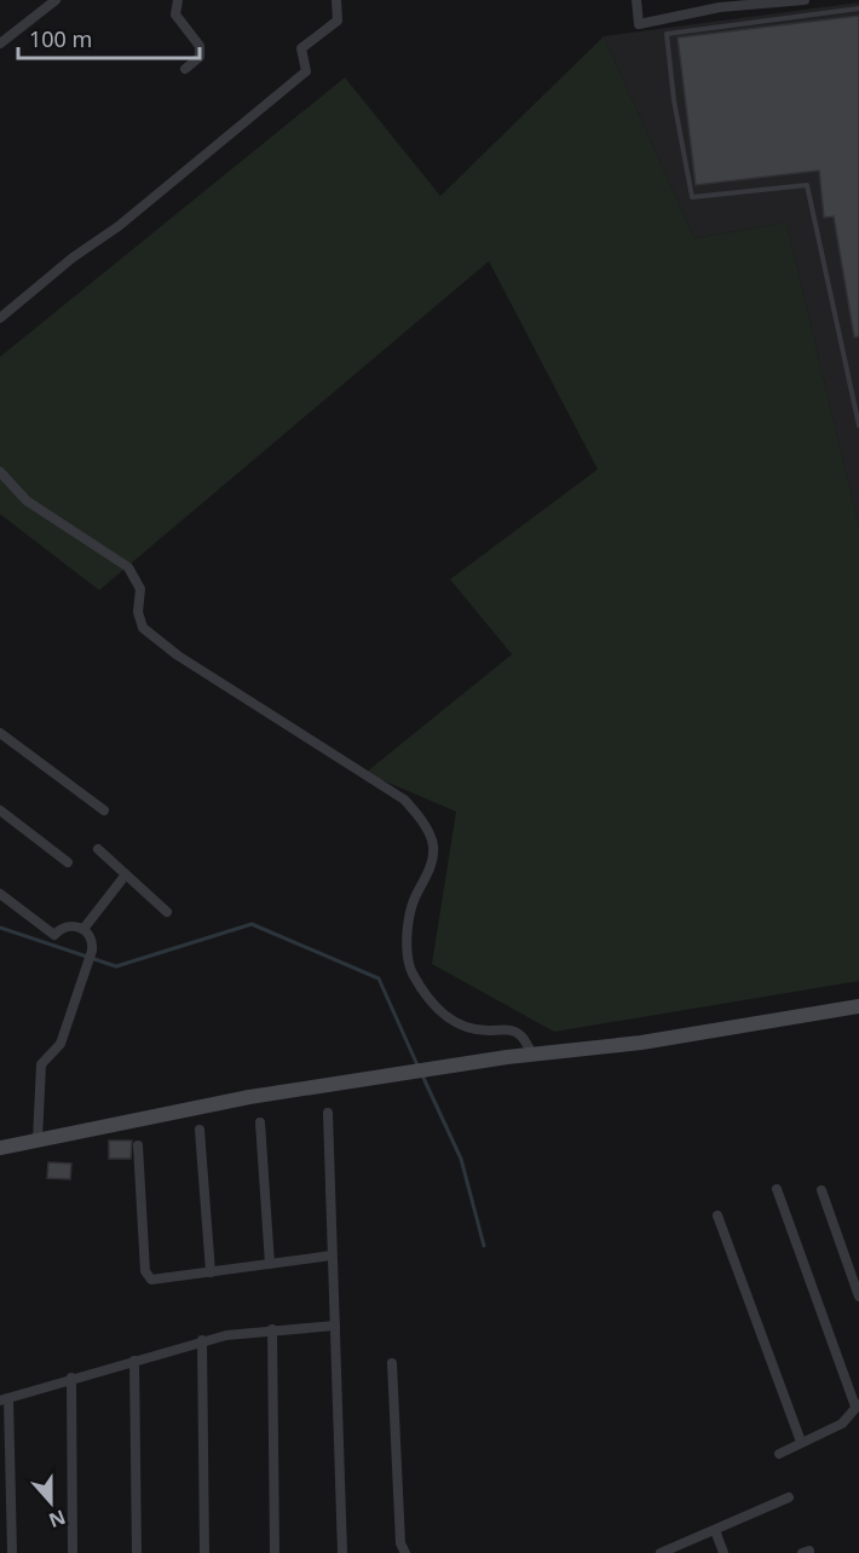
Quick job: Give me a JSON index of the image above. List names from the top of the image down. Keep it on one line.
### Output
{"scale_bar":"100 m","north":"bottom"}
